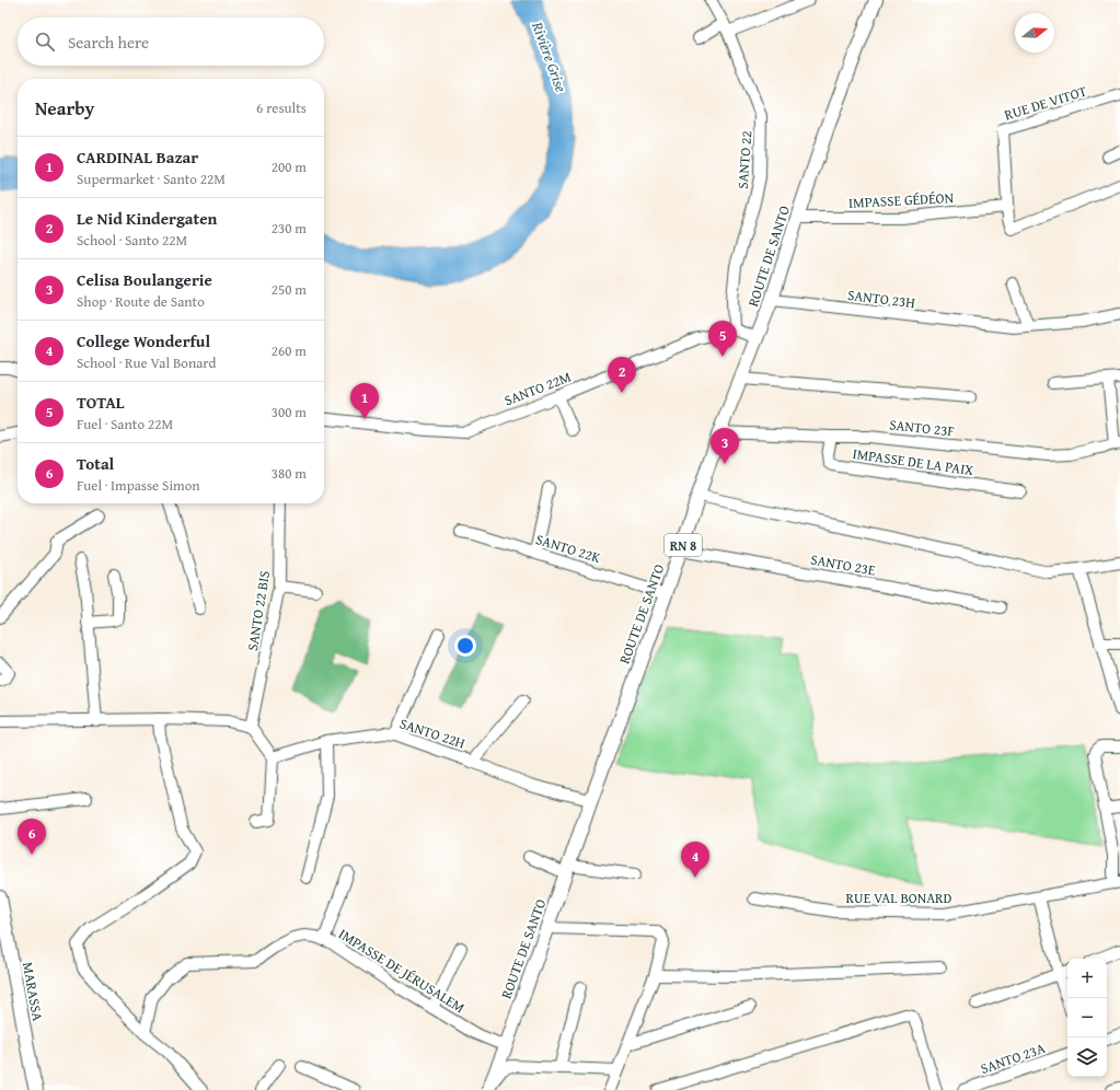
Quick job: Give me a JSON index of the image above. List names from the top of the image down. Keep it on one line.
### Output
{"streets":{"main road":["ROUTE DE SANTO","RN 8","MARASSA"],"street":["RUE DE VITOT","SANTO 22","IMPASSE GÉDÉON","SANTO 23H","SANTO 22M","SANTO 23F","IMPASSE DE LA PAIX","SANTO 22K","SANTO 23E","SANTO 22 BIS","SANTO 22H","RUE VAL BONARD","IMPASSE DE JÉRUSALEM","SANTO 23A"]},"crossings":[["RUE DE VITOT","IMPASSE GÉDÉON"],["SANTO 22","SANTO 22M"],["IMPASSE GÉDÉON","ROUTE DE SANTO"],["ROUTE DE SANTO","SANTO 23H"],["ROUTE DE SANTO","SANTO 23F"],["ROUTE DE SANTO","SANTO 22K"],["ROUTE DE SANTO","SANTO 23E"],["ROUTE DE SANTO","SANTO 22H"],["ROUTE DE SANTO","IMPASSE DE JÉRUSALEM"],["SANTO 23F","IMPASSE DE LA PAIX"]],"water":["Rivière Grise"],"north":"right","page":{"search":"Search here","heading":["Nearby","6 results"],"list":[{"mark":"1","name":"CARDINAL Bazar","note":"Supermarket · Santo 22M","value":"200 m"},{"mark":"2","name":"Le Nid Kindergaten","note":"School · Santo 22M","value":"230 m"},{"mark":"3","name":"Celisa Boulangerie","note":"Shop · Route de Santo","value":"250 m"},{"mark":"4","name":"College Wonderful","note":"School · Rue Val Bonard","value":"260 m"},{"mark":"5","name":"TOTAL","note":"Fuel · Santo 22M","value":"300 m"},{"mark":"6","name":"Total","note":"Fuel · Impasse Simon","value":"380 m"}],"pins":["5","2","1","3","6","4"],"map_buttons":["+","−"]}}
